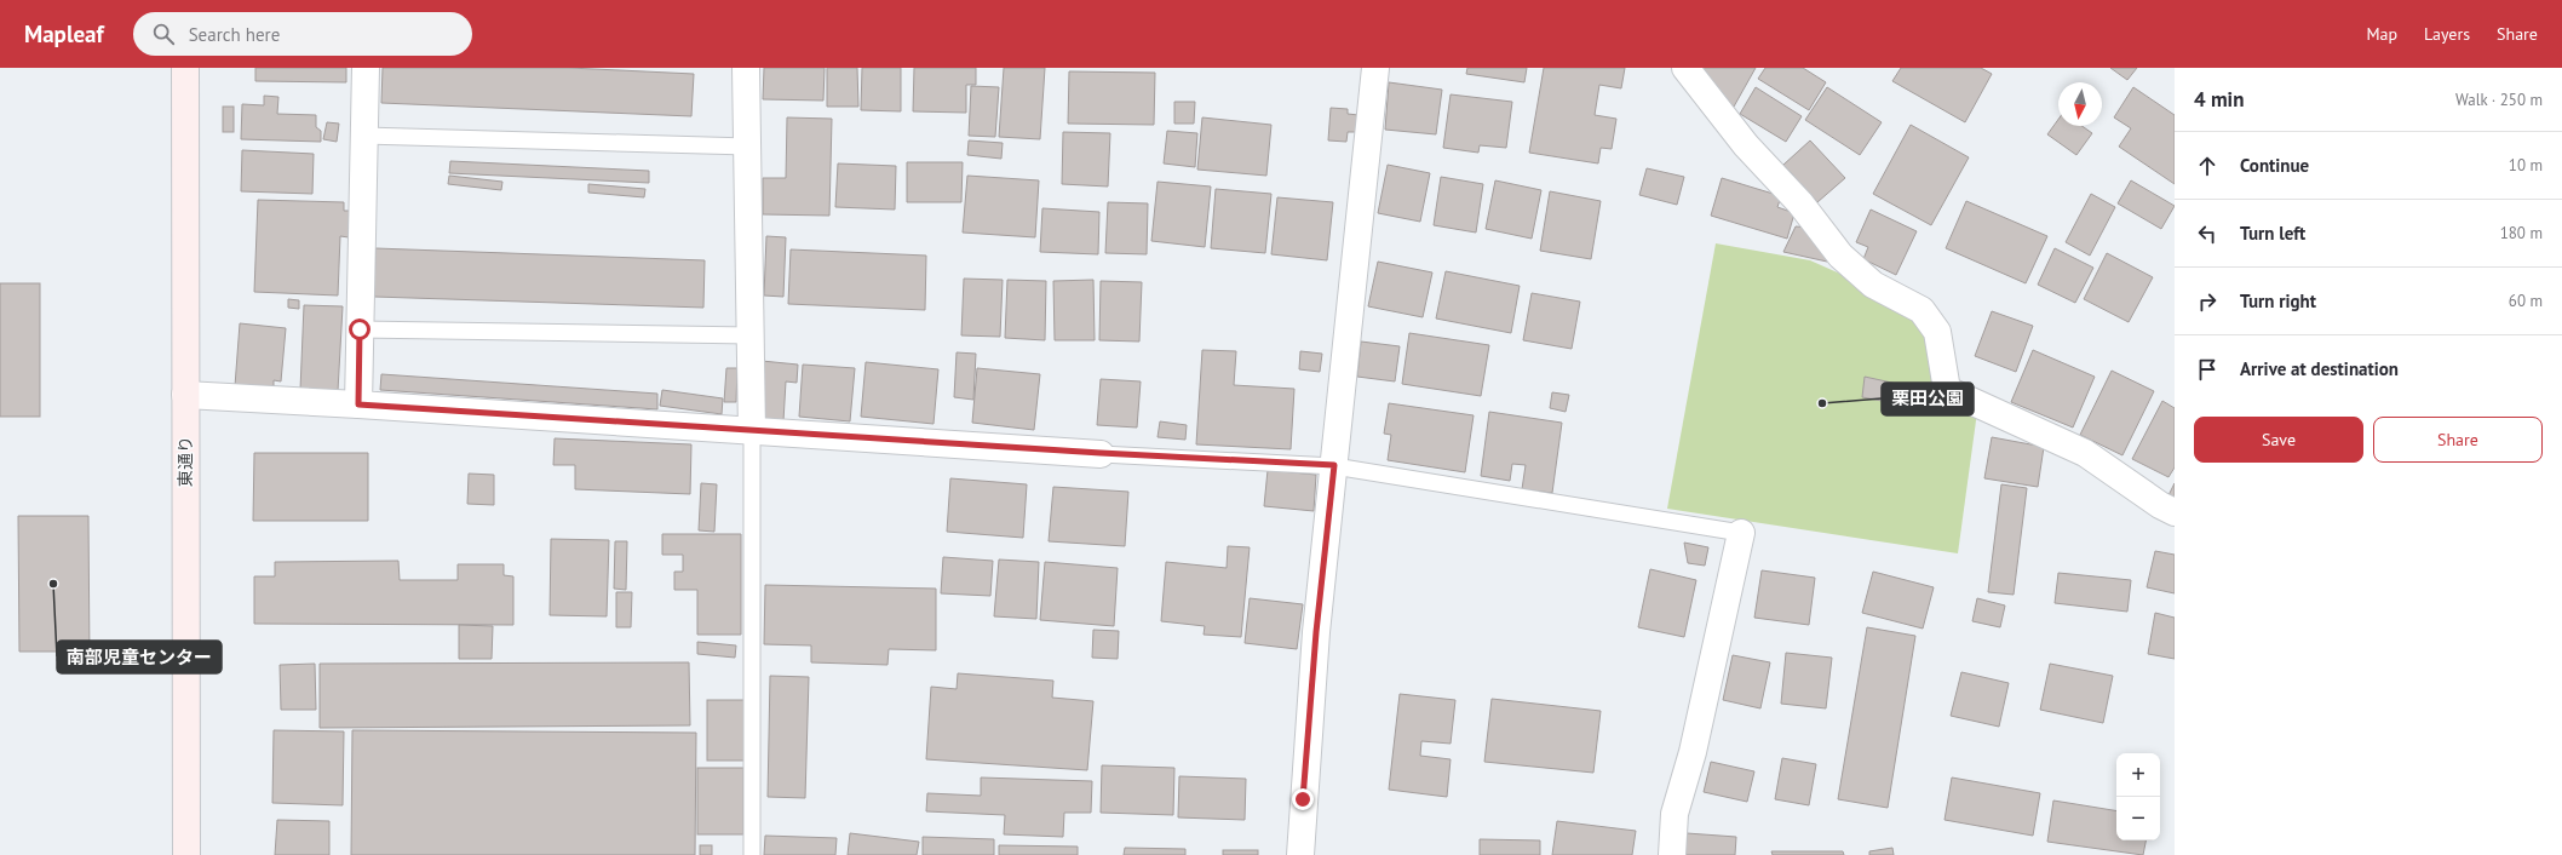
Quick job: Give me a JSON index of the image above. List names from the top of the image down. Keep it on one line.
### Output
{"streets":{"street":["東通り"]},"places":["栗田公園","南部児童センター"],"north":"bottom","page":{"header":"Mapleaf","search":"Search here","nav":["Map","Layers","Share"],"heading":["4 min","Walk · 250 m"],"list":[["Continue","10 m"],["Turn left","180 m"],["Turn right","60 m"],"Arrive at destination"],"buttons":["Save","Share"],"map_buttons":["+","−"]}}
